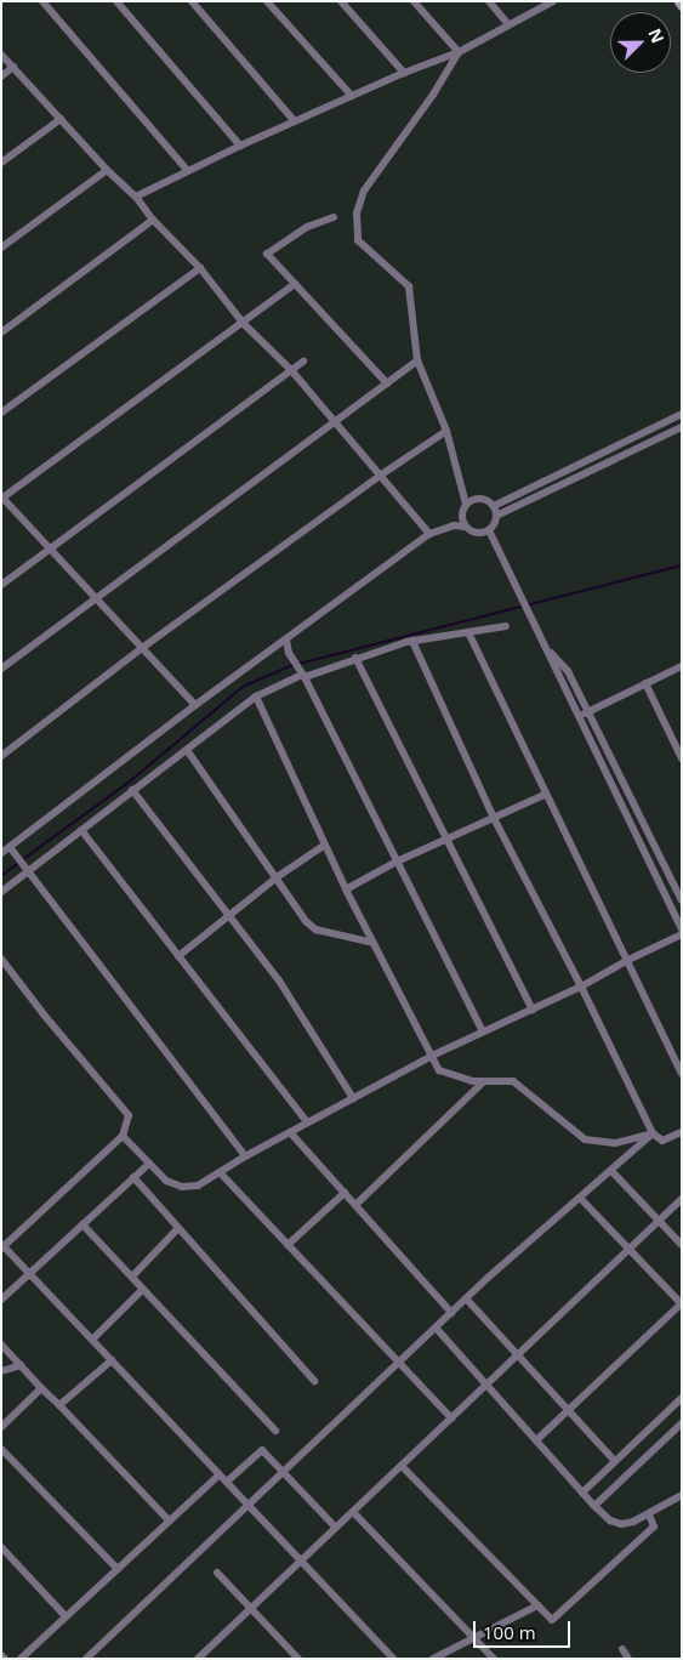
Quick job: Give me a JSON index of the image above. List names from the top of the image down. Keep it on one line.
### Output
{"scale_bar":"100 m","north":"top right"}
